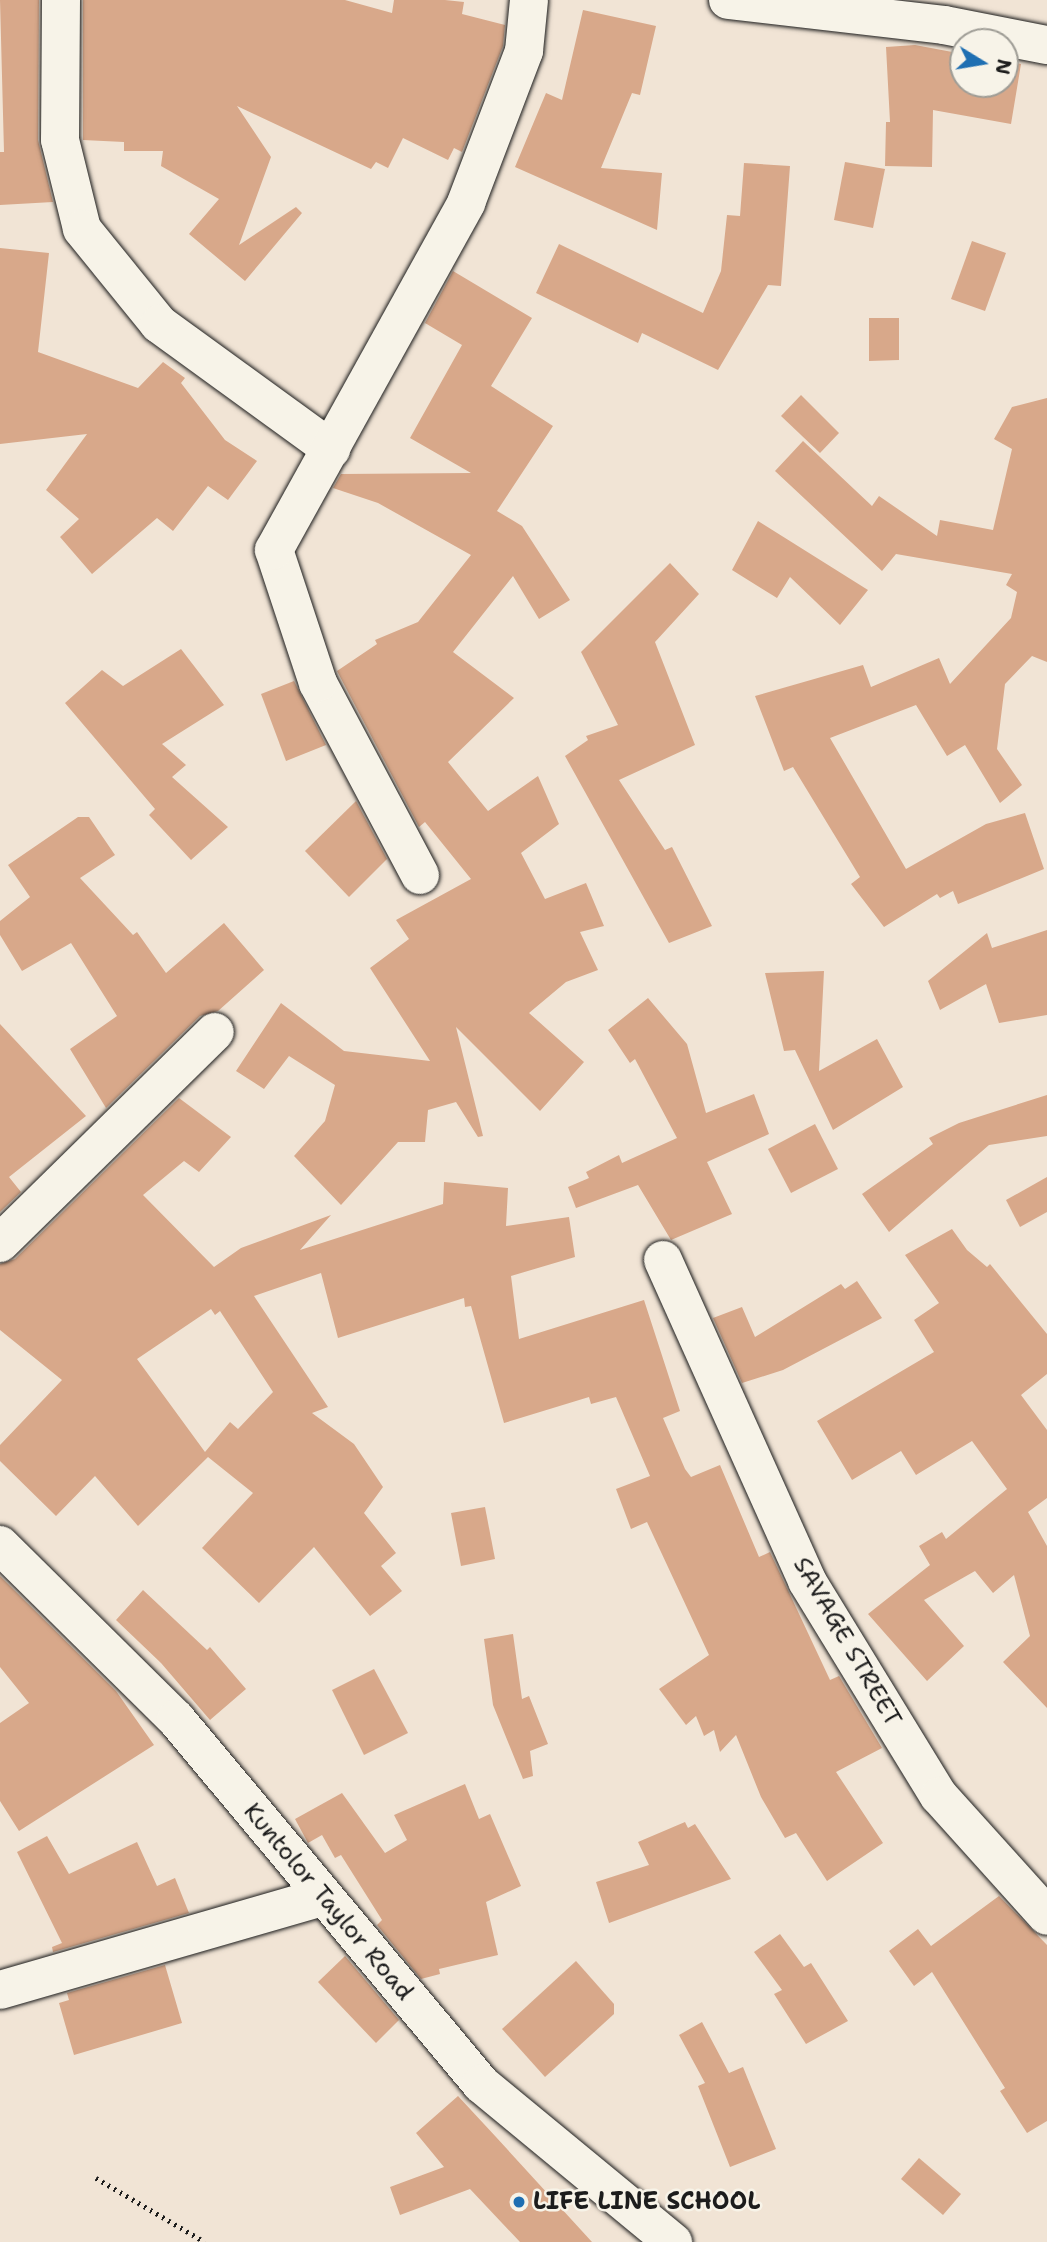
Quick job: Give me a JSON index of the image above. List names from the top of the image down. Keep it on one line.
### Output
{"streets":{"street":["SAVAGE STREET","Kuntolor Taylor Road"]},"places":["LIFE LINE SCHOOL"],"north":"right"}
